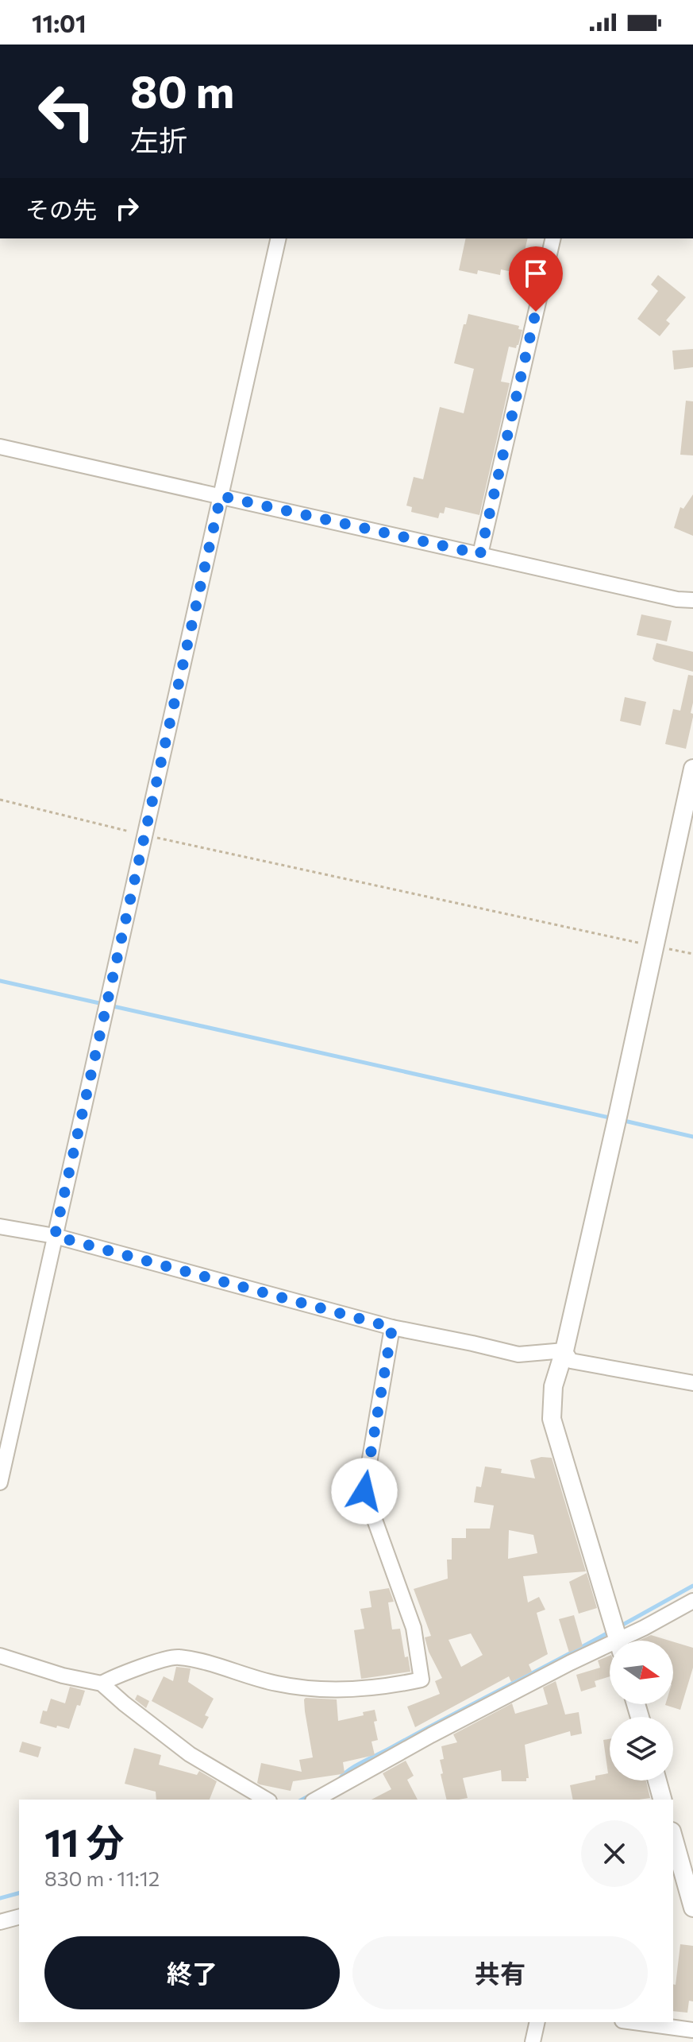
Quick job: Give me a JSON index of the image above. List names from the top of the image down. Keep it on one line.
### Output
{"north":"right","page":{"status":"11:01","turn":["80 m","左折"],"then":"その先","heading":["11 分","830 m · 11:12"],"buttons":["終了","共有"]}}
